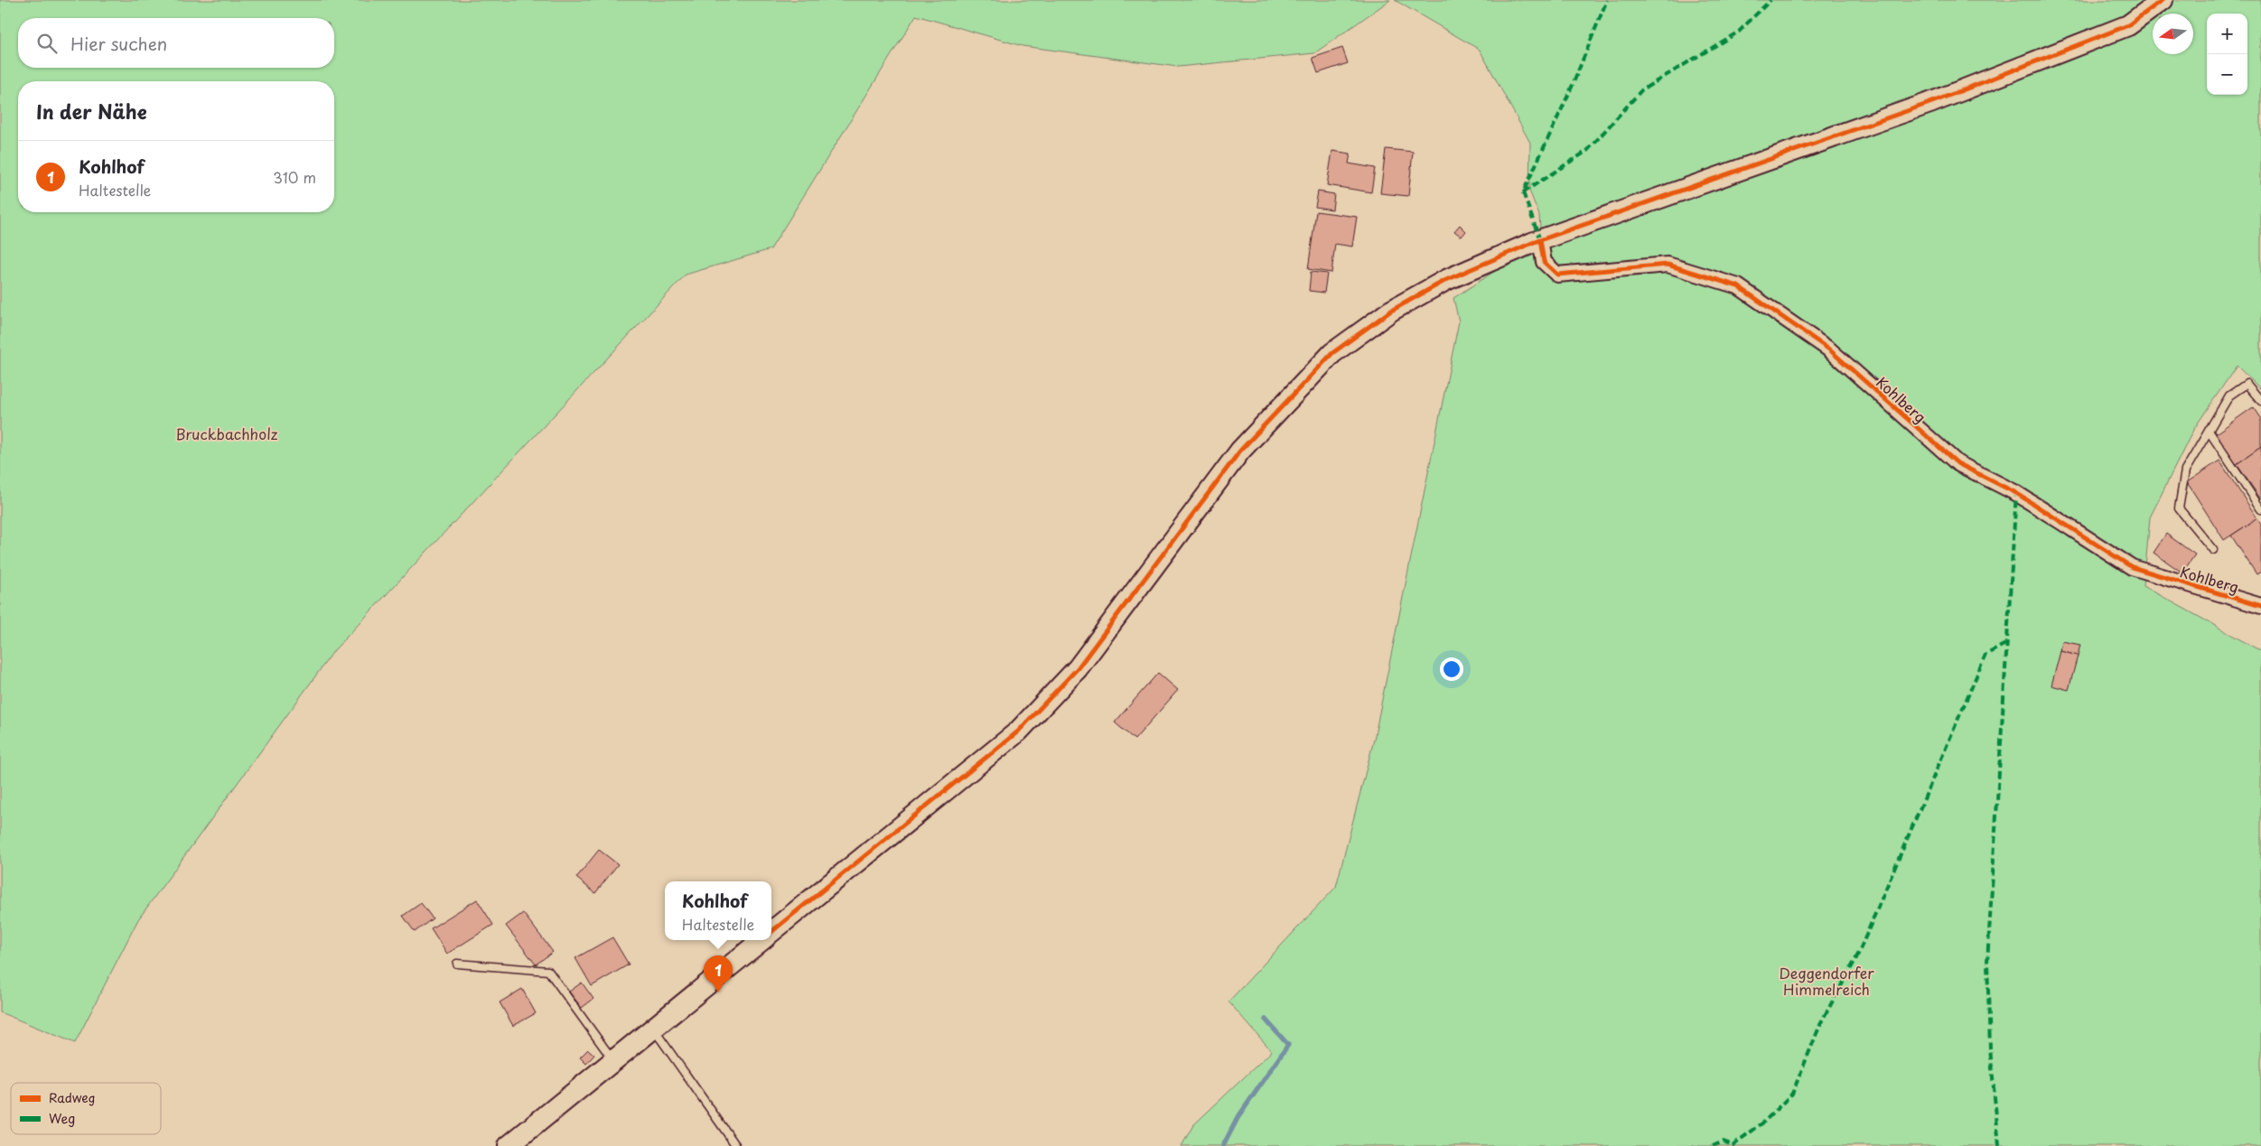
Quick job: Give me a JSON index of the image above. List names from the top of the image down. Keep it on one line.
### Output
{"streets":{"street":["Kohlberg"]},"parks":["Bruckbachholz","Deggendorfer Himmelreich"],"legend":["Radweg","Weg"],"north":"left","page":{"map_buttons":["+","−"],"search":"Hier suchen","heading":"In der Nähe","list":[{"mark":"1","name":"Kohlhof","note":"Haltestelle","value":"310 m"}],"popup":["Kohlhof","Haltestelle"],"pins":"1"}}
